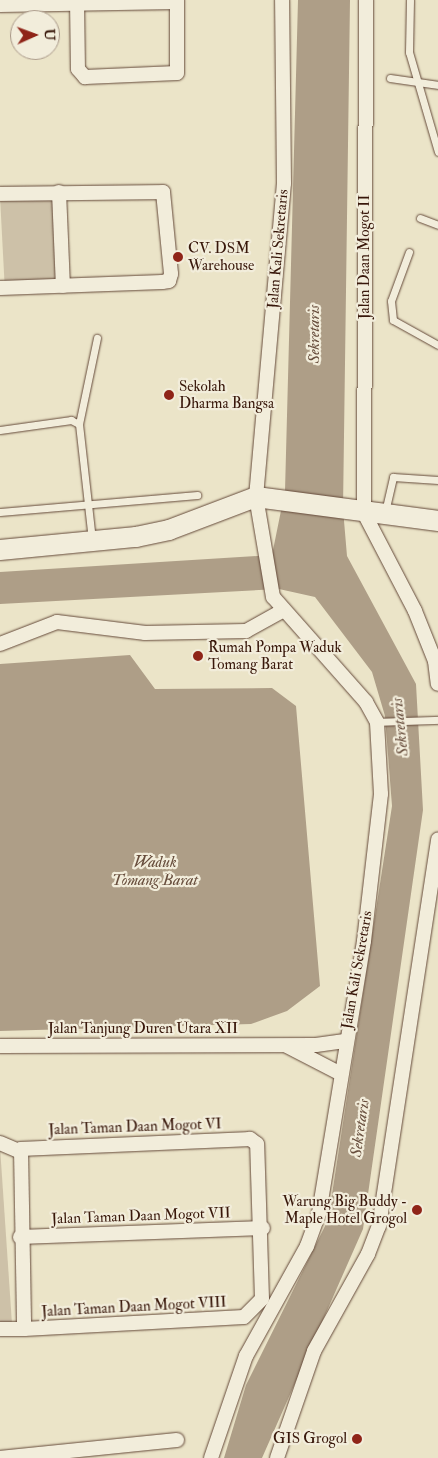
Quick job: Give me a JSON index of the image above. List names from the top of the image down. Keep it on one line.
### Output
{"streets":{"street":["Jalan Kali Sekretaris","Jalan Daan Mogot II","Jalan Tanjung Duren Utara XII","Jalan Taman Daan Mogot VI","Jalan Taman Daan Mogot VII","Jalan Taman Daan Mogot VIII"]},"crossings":[["Jalan Kali Sekretaris","Jalan Tanjung Duren Utara XII"],["Jalan Taman Daan Mogot VI","Jalan Taman Daan Mogot VII"],["Jalan Taman Daan Mogot VI","Jalan Taman Daan Mogot VIII"],["Jalan Taman Daan Mogot VII","Jalan Taman Daan Mogot VIII"]],"water":["Sekretaris","Waduk Tomang Barat"],"places":["CV. DSM Warehouse","Sekolah Dharma Bangsa","Rumah Pompa Waduk Tomang Barat","Warung Big Buddy - Maple Hotel Grogol","GIS Grogol"],"north":"right"}
